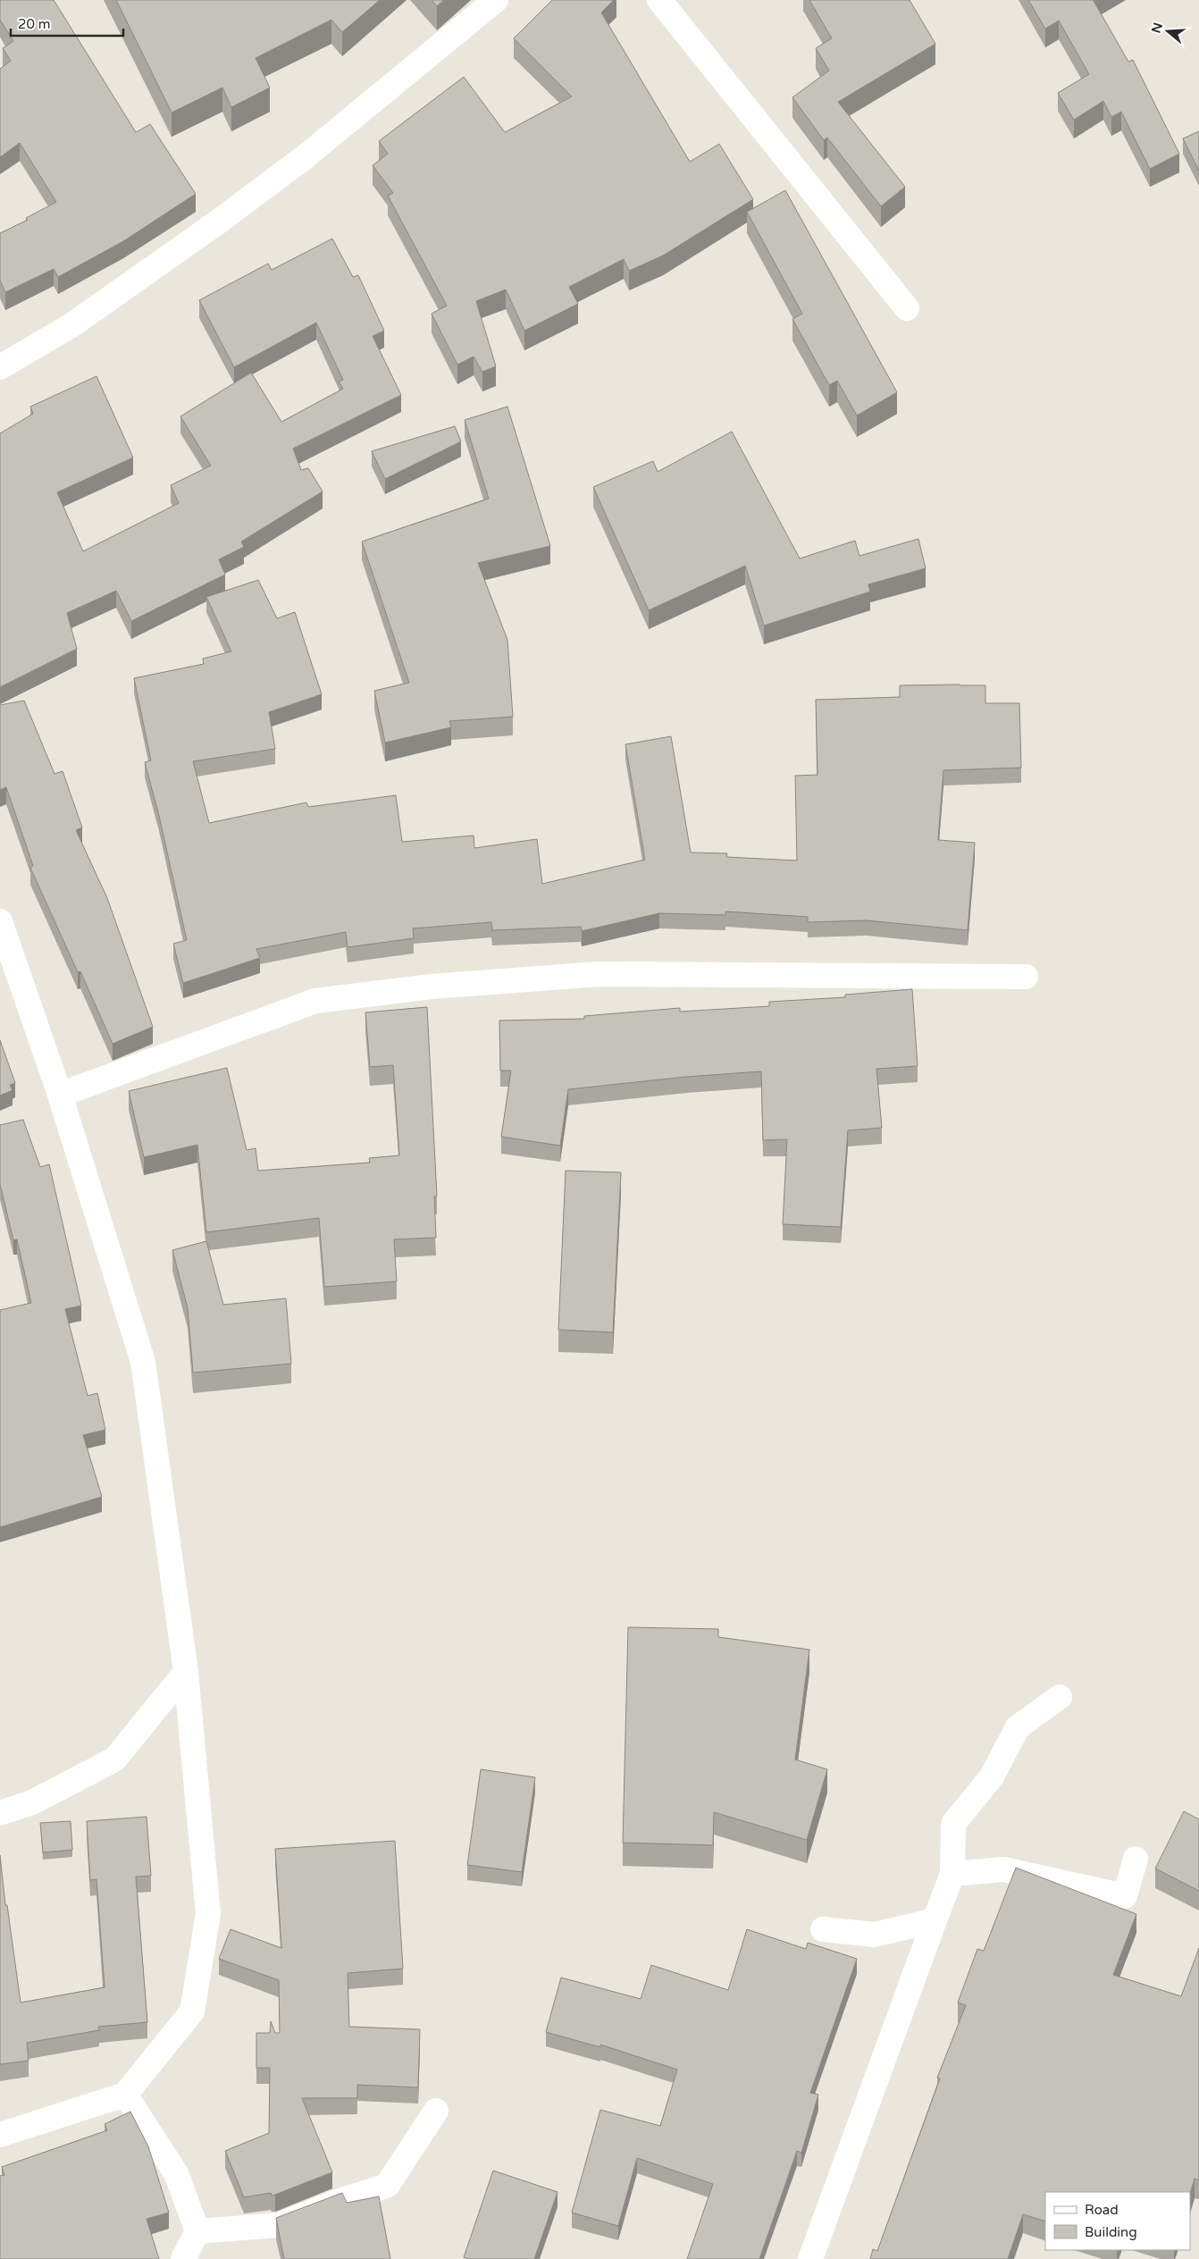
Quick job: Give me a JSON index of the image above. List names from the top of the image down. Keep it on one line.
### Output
{"legend":["Road","Building"],"scale_bar":"20 m","north":"left"}
